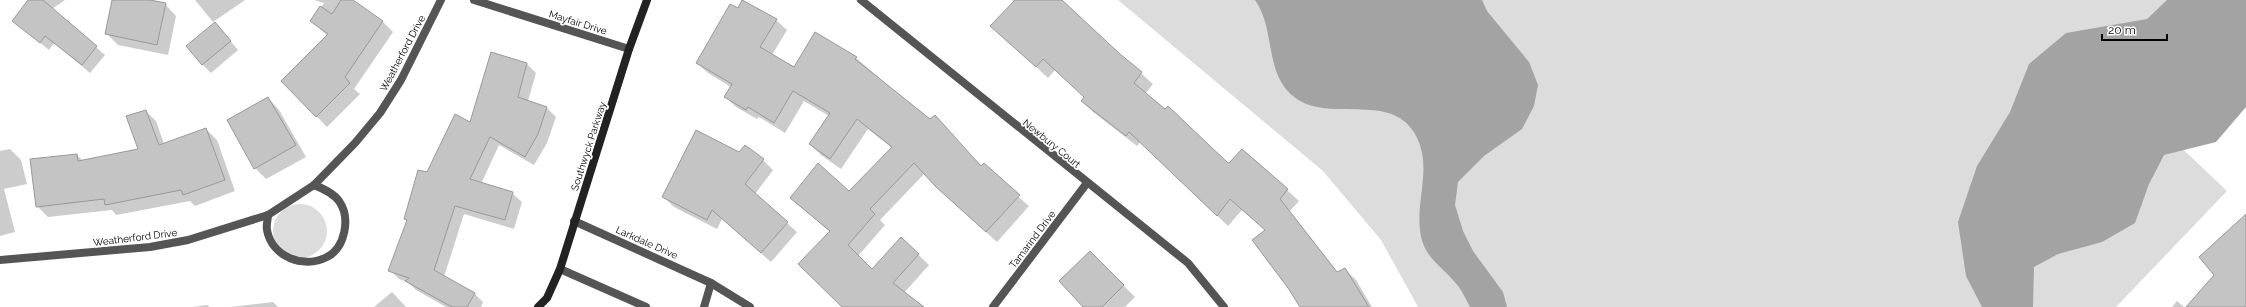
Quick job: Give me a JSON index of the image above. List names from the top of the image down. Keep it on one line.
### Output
{"streets":{"street":["Mayfair Drive","Weatherford Drive","Newbury Court","Southwyck Parkway","Tamarind Drive","Larkdale Drive"]},"crossings":[["Mayfair Drive","Southwyck Parkway"],["Newbury Court","Tamarind Drive"],["Southwyck Parkway","Larkdale Drive"]],"scale_bar":"20 m"}
